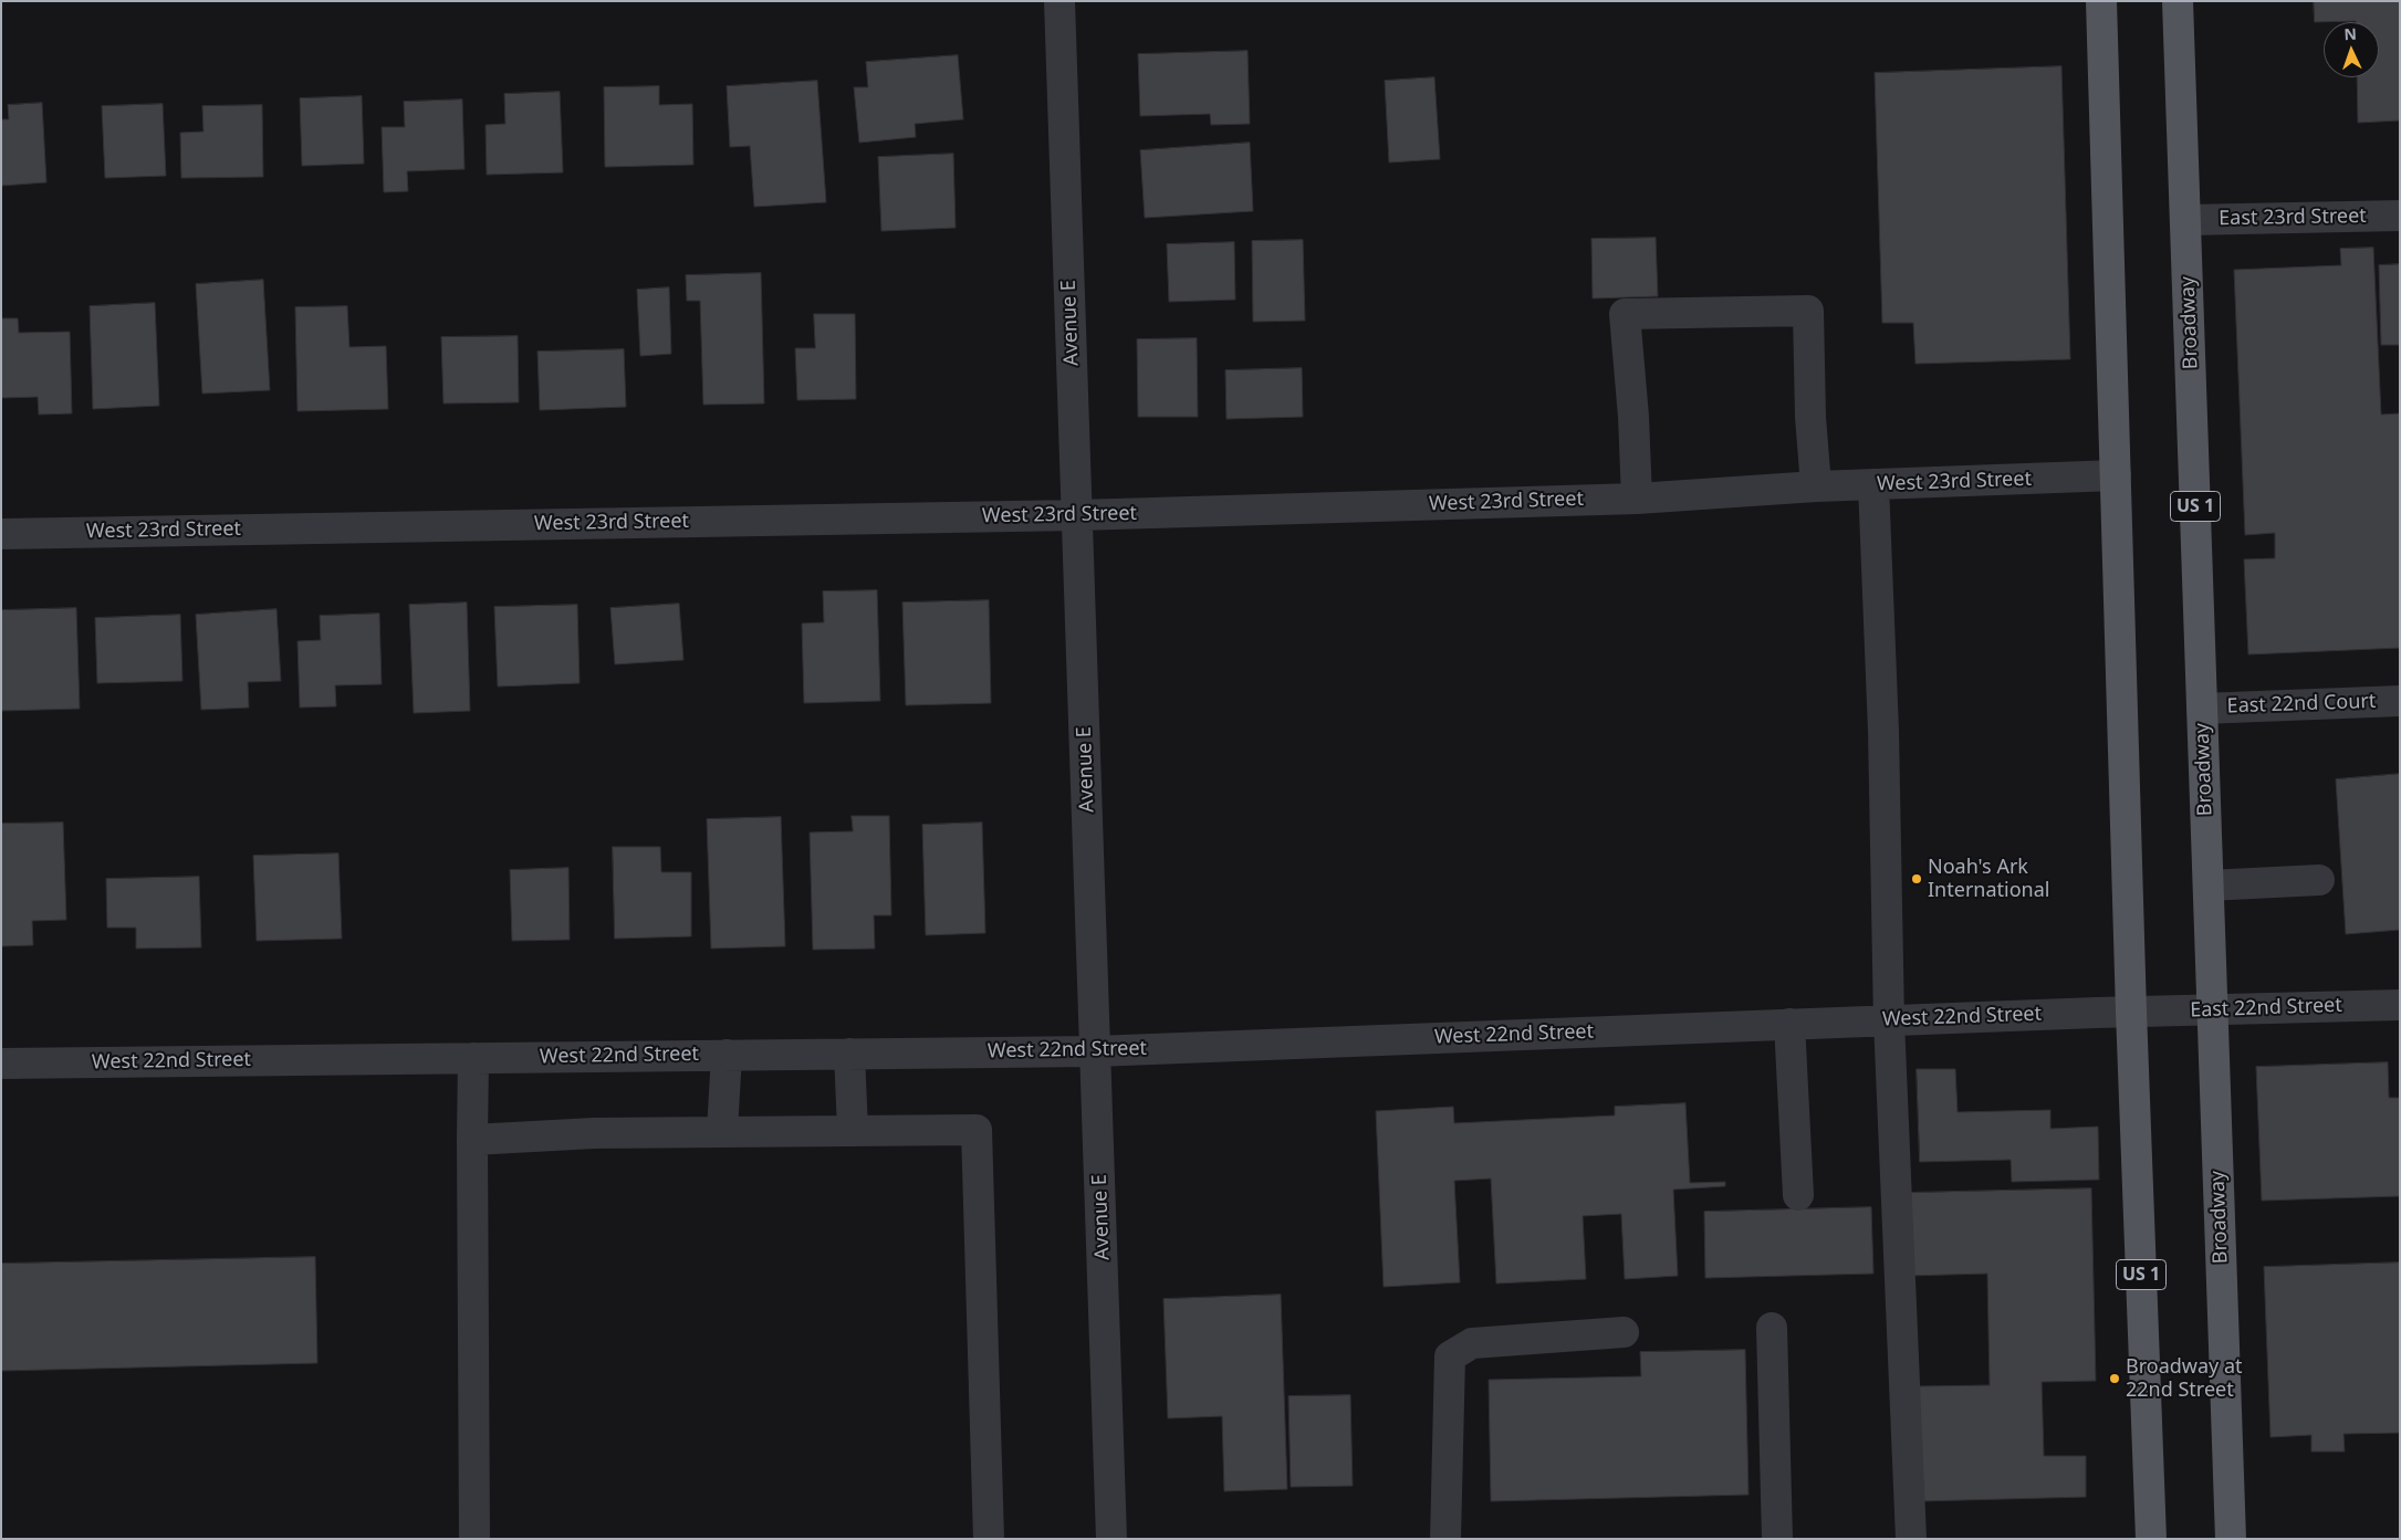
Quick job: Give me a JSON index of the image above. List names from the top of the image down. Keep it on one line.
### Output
{"streets":{"main road":["Broadway","US 1"],"street":["East 23rd Street","Avenue E","West 23rd Street","East 22nd Court","East 22nd Street","West 22nd Street"]},"crossings":[["East 23rd Street","Broadway"],["Avenue E","West 23rd Street"],["Avenue E","West 22nd Street"],["Broadway","East 22nd Court"],["Broadway","East 22nd Street"],["West 23rd Street","US 1"],["US 1","East 22nd Street"],["US 1","West 22nd Street"],["East 22nd Street","West 22nd Street"]],"places":["Noah's Ark International","Broadway at 22nd Street"],"north":"top"}
